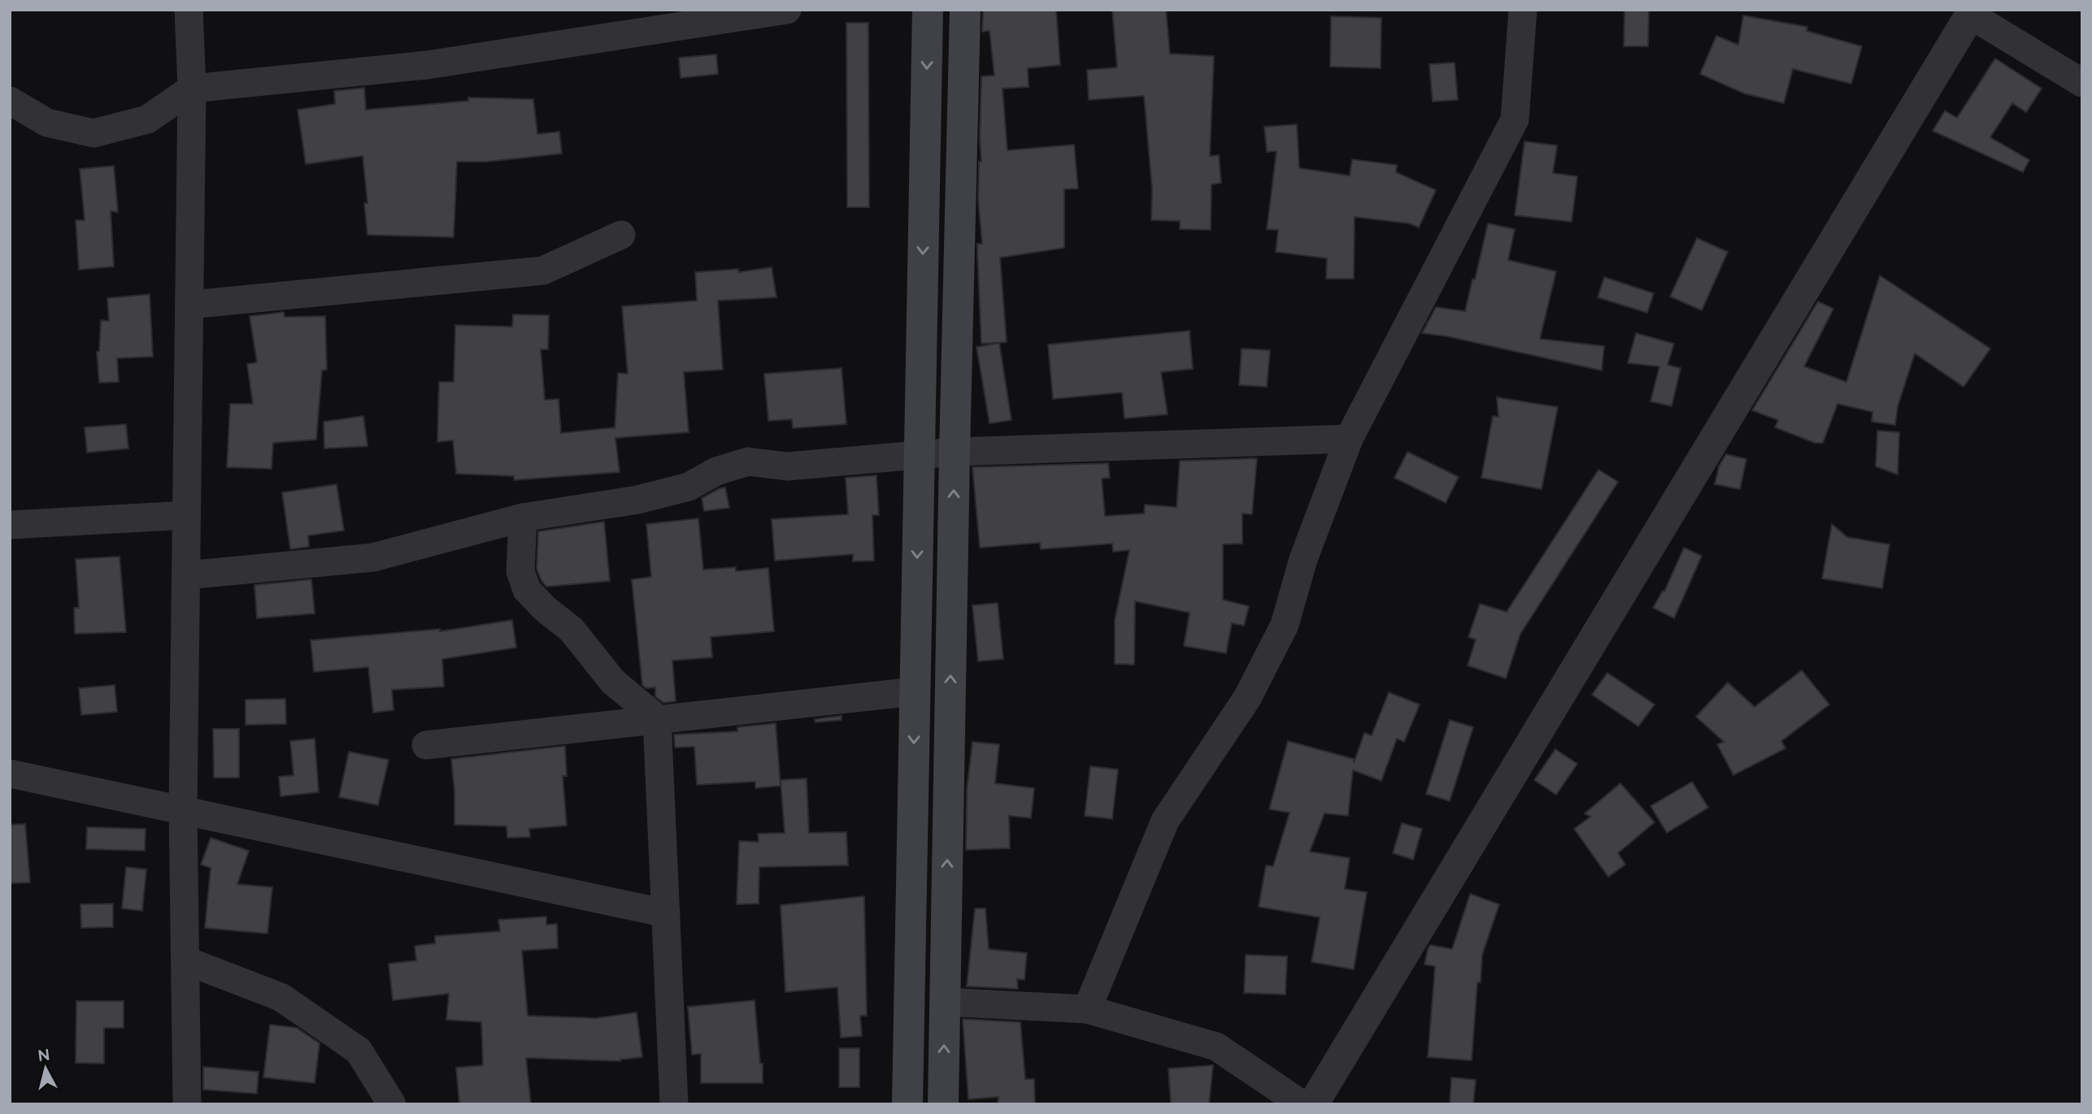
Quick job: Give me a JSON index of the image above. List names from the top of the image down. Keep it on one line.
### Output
{"north":"top"}
